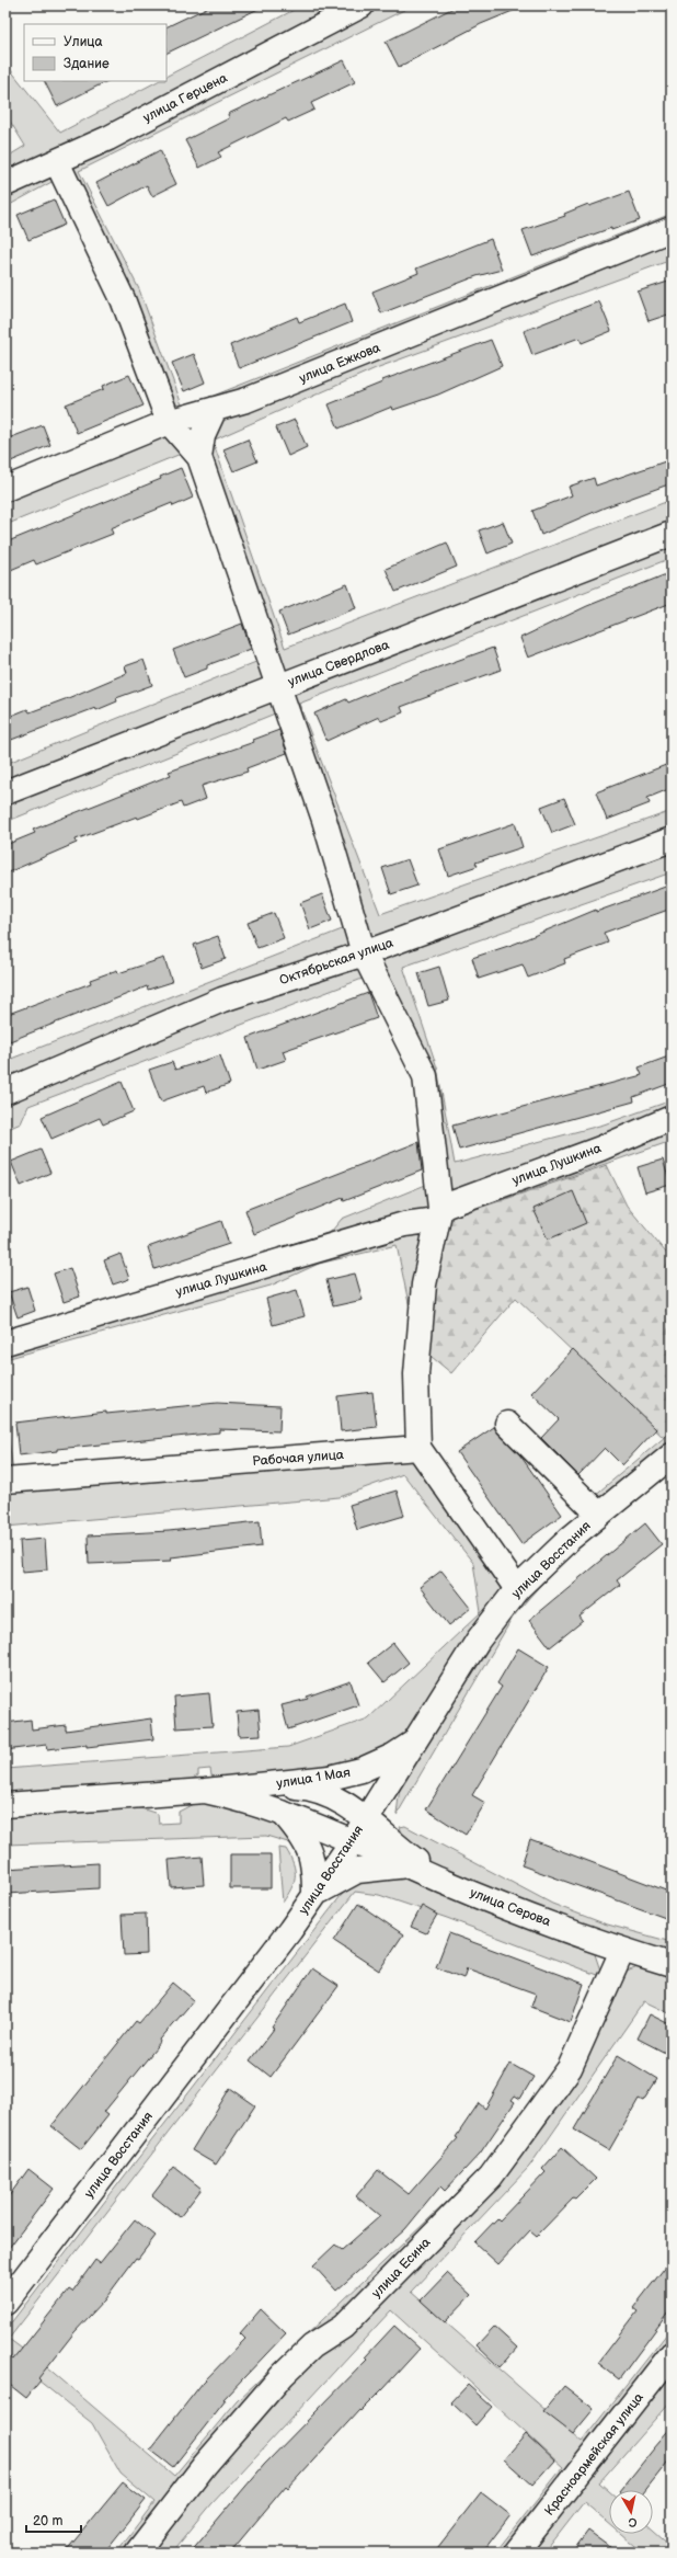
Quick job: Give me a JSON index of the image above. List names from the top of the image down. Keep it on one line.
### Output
{"streets":{"street":["улица Герцена","улица Ежкова","улица Свердлова","Октябрьская улица","улица Лушкина","Рабочая улица","улица Восстания","улица 1 Мая","улица Серова","улица Есина","Красноармейская улица"]},"crossings":[["улица Восстания","улица 1 Мая"],["улица Восстания","улица Серова"],["улица 1 Мая","улица Серова"],["улица Серова","улица Есина"]],"legend":["Улица","Здание"],"scale_bar":"20 m","north":"bottom"}
